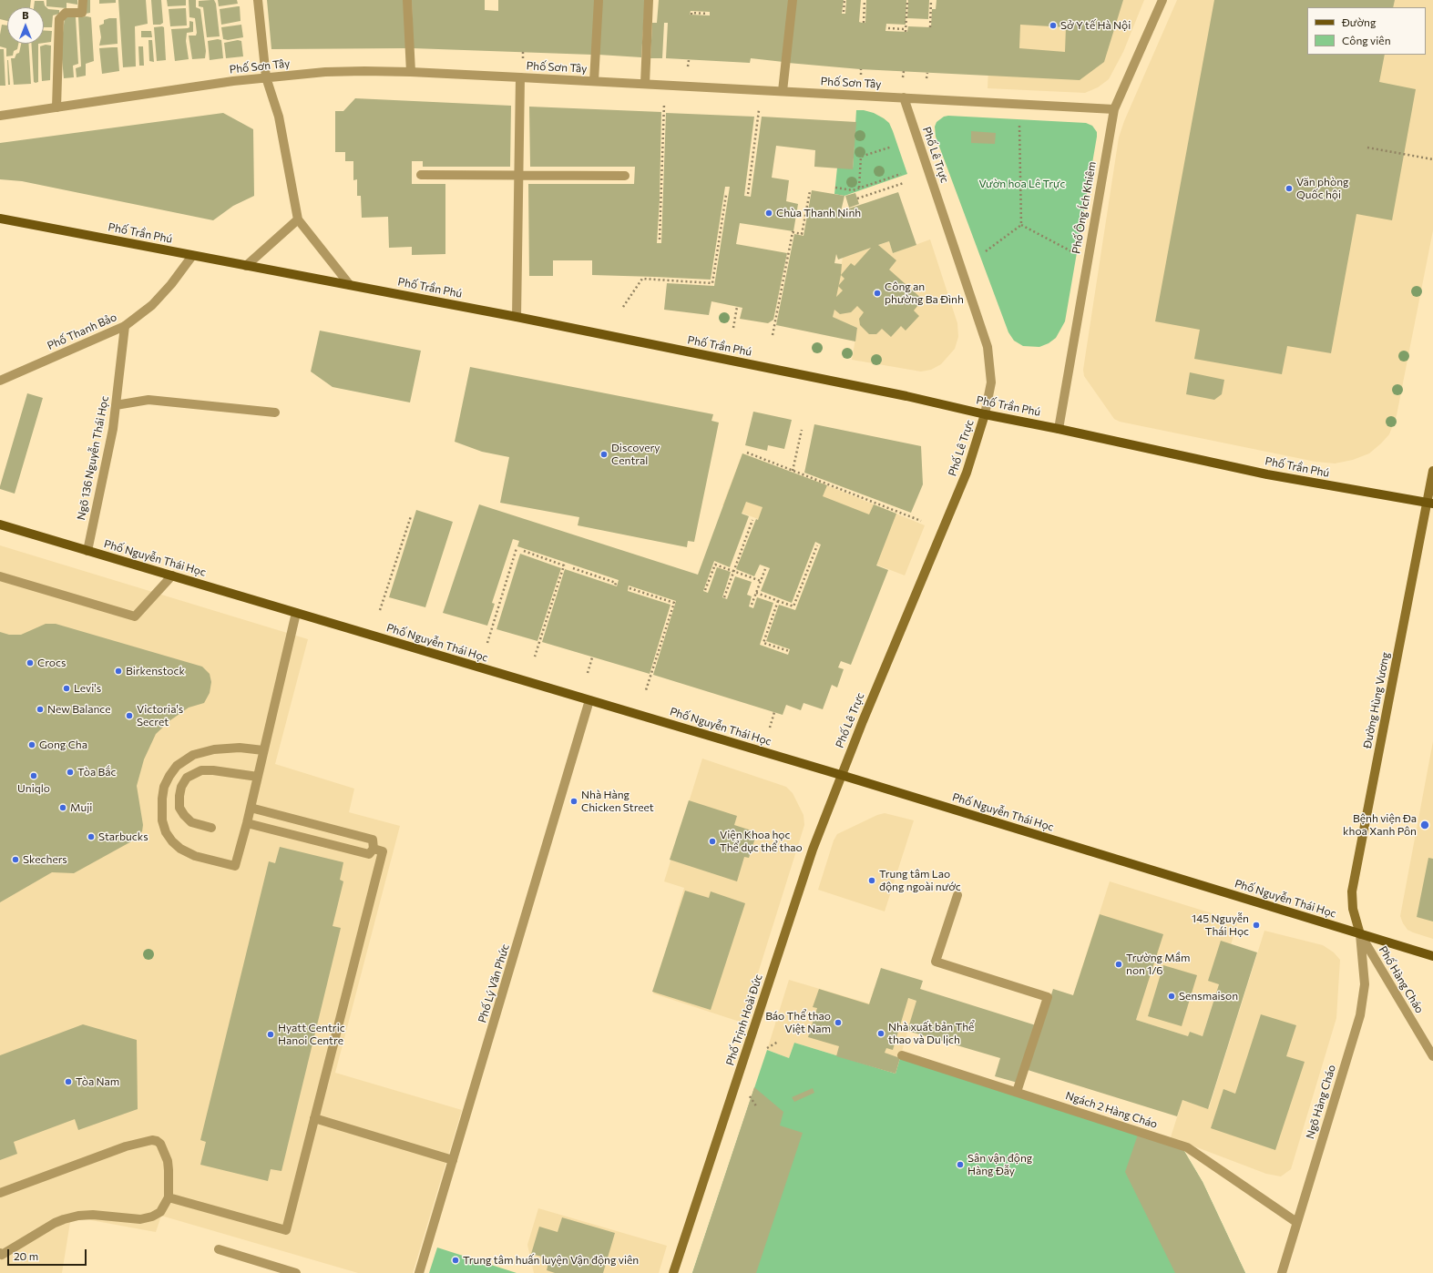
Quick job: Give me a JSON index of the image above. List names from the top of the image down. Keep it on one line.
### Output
{"streets":{"main road":["Phố Trần Phú","Phố Nguyễn Thái Học"],"street":["Phố Sơn Tây","Phố Lê Trực","Phố Ông Ích Khiêm","Phố Thanh Bảo","Ngõ 136 Nguyễn Thái Học","Đường Hùng Vương","Phố Hàng Cháo","Phố Lý Văn Phức","Phố Trịnh Hoài Đức","Ngõ Hàng Cháo","Ngách 2 Hàng Cháo"]},"crossings":[["Phố Sơn Tây","Phố Lê Trực"],["Phố Sơn Tây","Phố Ông Ích Khiêm"],["Phố Lê Trực","Phố Trần Phú"],["Phố Lê Trực","Phố Nguyễn Thái Học"],["Phố Lê Trực","Phố Trịnh Hoài Đức"],["Phố Ông Ích Khiêm","Phố Trần Phú"],["Phố Trần Phú","Phố Thanh Bảo"],["Phố Trần Phú","Đường Hùng Vương"],["Phố Thanh Bảo","Ngõ 136 Nguyễn Thái Học"],["Ngõ 136 Nguyễn Thái Học","Phố Nguyễn Thái Học"],["Phố Nguyễn Thái Học","Đường Hùng Vương"],["Phố Nguyễn Thái Học","Phố Hàng Cháo"],["Phố Nguyễn Thái Học","Phố Lý Văn Phức"],["Phố Nguyễn Thái Học","Phố Trịnh Hoài Đức"],["Phố Nguyễn Thái Học","Ngõ Hàng Cháo"],["Đường Hùng Vương","Phố Hàng Cháo"],["Đường Hùng Vương","Ngõ Hàng Cháo"],["Phố Hàng Cháo","Ngõ Hàng Cháo"],["Ngõ Hàng Cháo","Ngách 2 Hàng Cháo"]],"parks":["Vườn hoa Lê Trực"],"places":["Sở Y tế Hà Nội","Văn phòng Quốc hội","Chùa Thanh Ninh","Công an phường Ba Đình","Discovery Central","Crocs","Birkenstock","Levi's","New Balance","Victoria's Secret","Gong Cha","Tòa Bắc","Uniqlo","Nhà Hàng Chicken Street","Muji","Bệnh viện Đa khoa Xanh Pôn","Starbucks","Viện Khoa học Thể dục thể thao","Skechers","Trung tâm Lao động ngoài nước","145 Nguyễn Thái Học","Trường Mầm non 1/6","Sensmaison","Báo Thể thao Việt Nam","Nhà xuất bản Thể thao và Du lịch","Hyatt Centric Hanoi Centre","Tòa Nam","Sân vận động Hàng Đẫy","Trung tâm huấn luyện Vận động viên"],"legend":["Đường","Công viên"],"scale_bar":"20 m","north":"top"}
